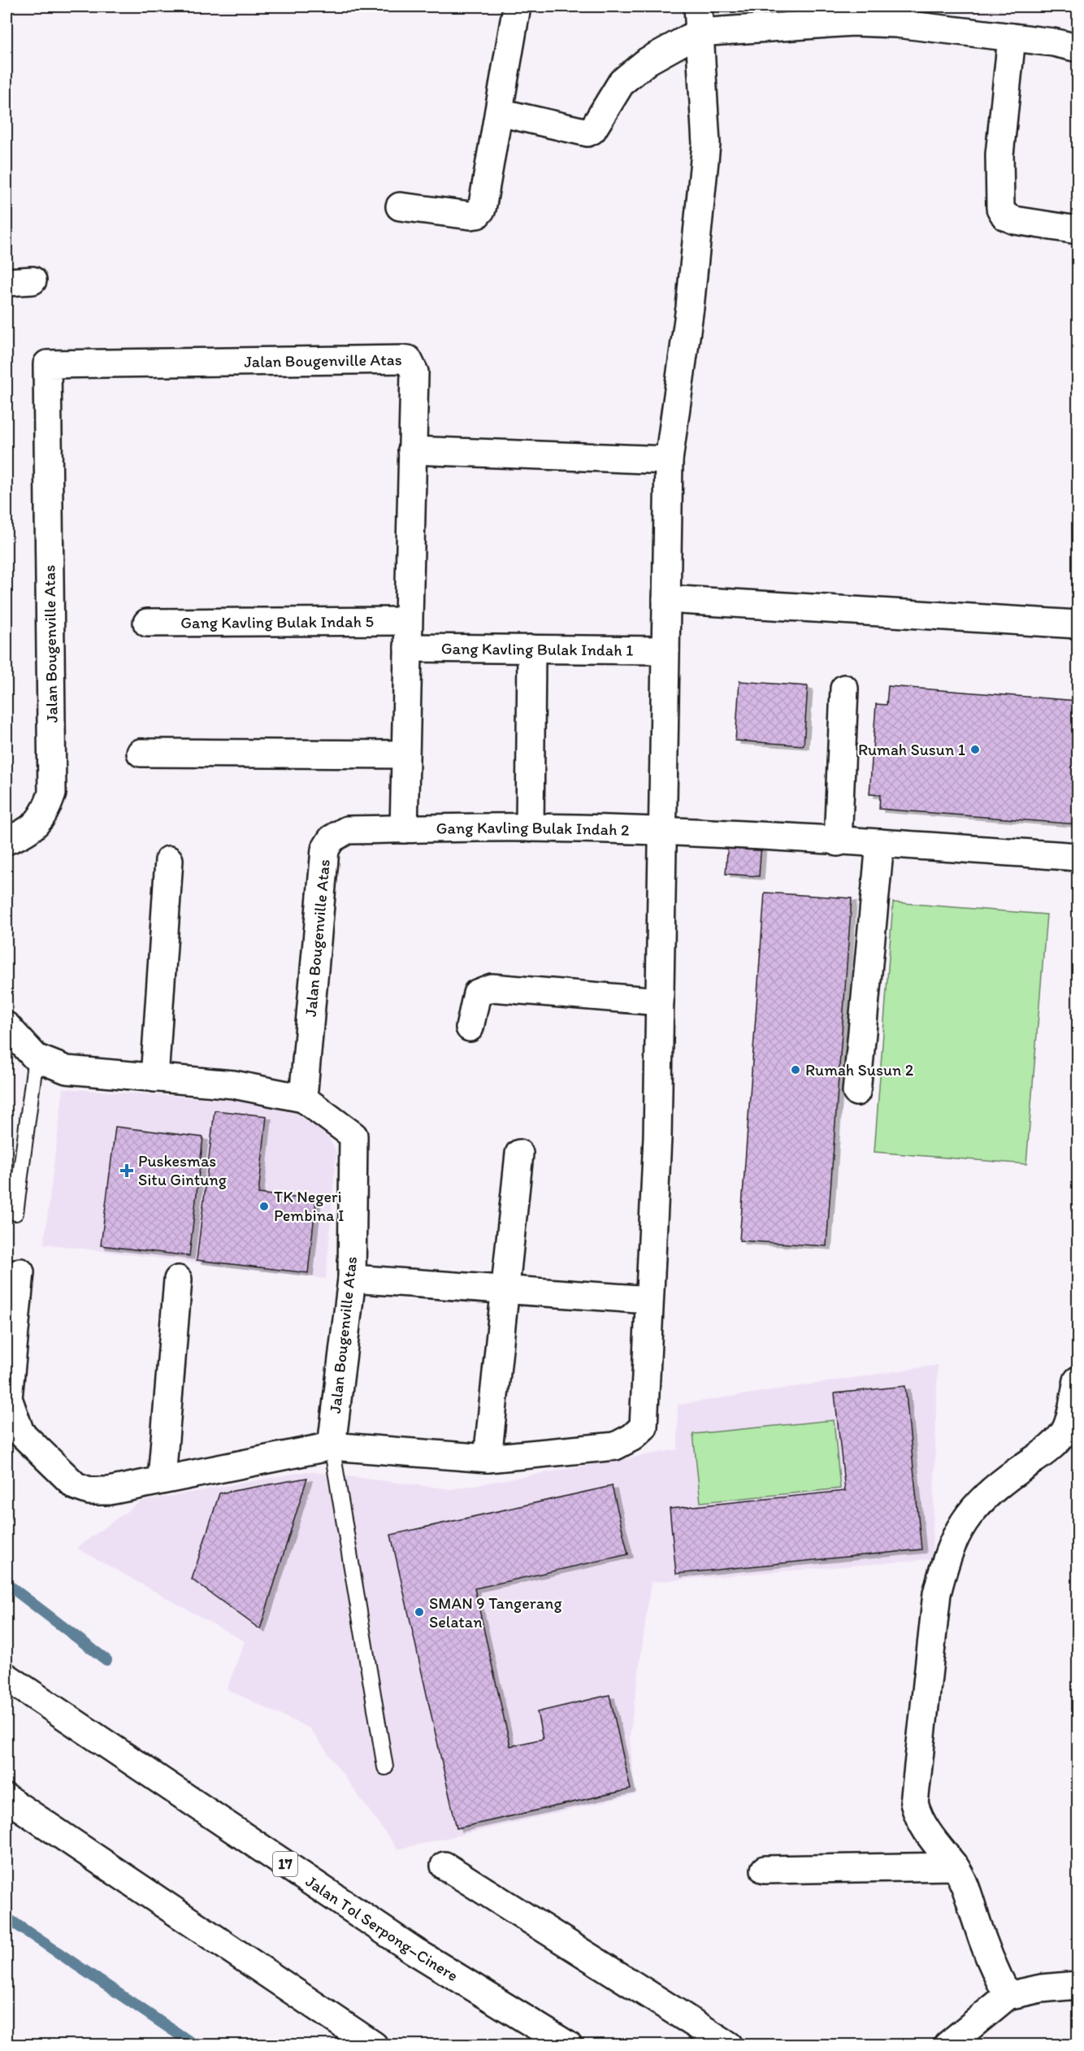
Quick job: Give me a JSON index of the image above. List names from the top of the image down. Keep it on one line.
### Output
{"streets":{"main road":["Jalan Bougenville Atas","Gang Kavling Bulak Indah 5","Gang Kavling Bulak Indah 1","Gang Kavling Bulak Indah 2","17","Jalan Tol Serpong–Cinere"]},"crossings":[["Jalan Bougenville Atas","Gang Kavling Bulak Indah 5"],["Jalan Bougenville Atas","Gang Kavling Bulak Indah 1"],["Jalan Bougenville Atas","Gang Kavling Bulak Indah 2"]],"places":{"other":["Rumah Susun 1","Rumah Susun 2","TK Negeri Pembina I","SMAN 9 Tangerang Selatan"],"health":["Puskesmas Situ Gintung"]}}
